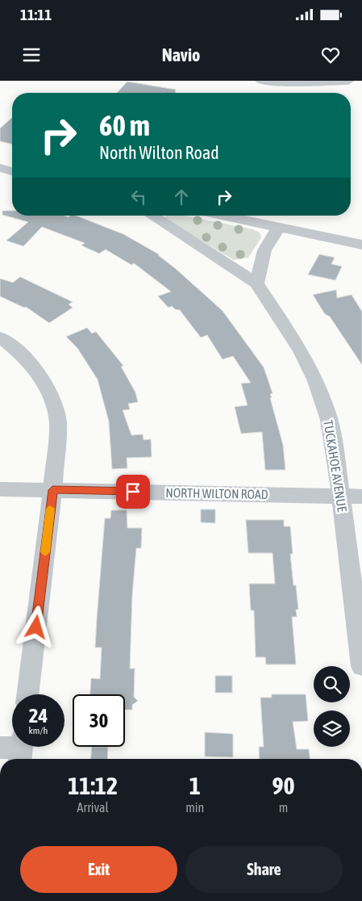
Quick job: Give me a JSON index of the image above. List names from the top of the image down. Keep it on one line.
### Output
{"streets":{"street":["TUCKAHOE AVENUE","NORTH WILTON ROAD"]},"crossings":[["TUCKAHOE AVENUE","NORTH WILTON ROAD"]],"page":{"status":"11:11","header":"Navio","turn":["60 m","North Wilton Road"],"speed":"24 km/h","limit":"30","eta":["11:12","Arrival","1","min","90","m"],"buttons":["Exit","Share"]}}
